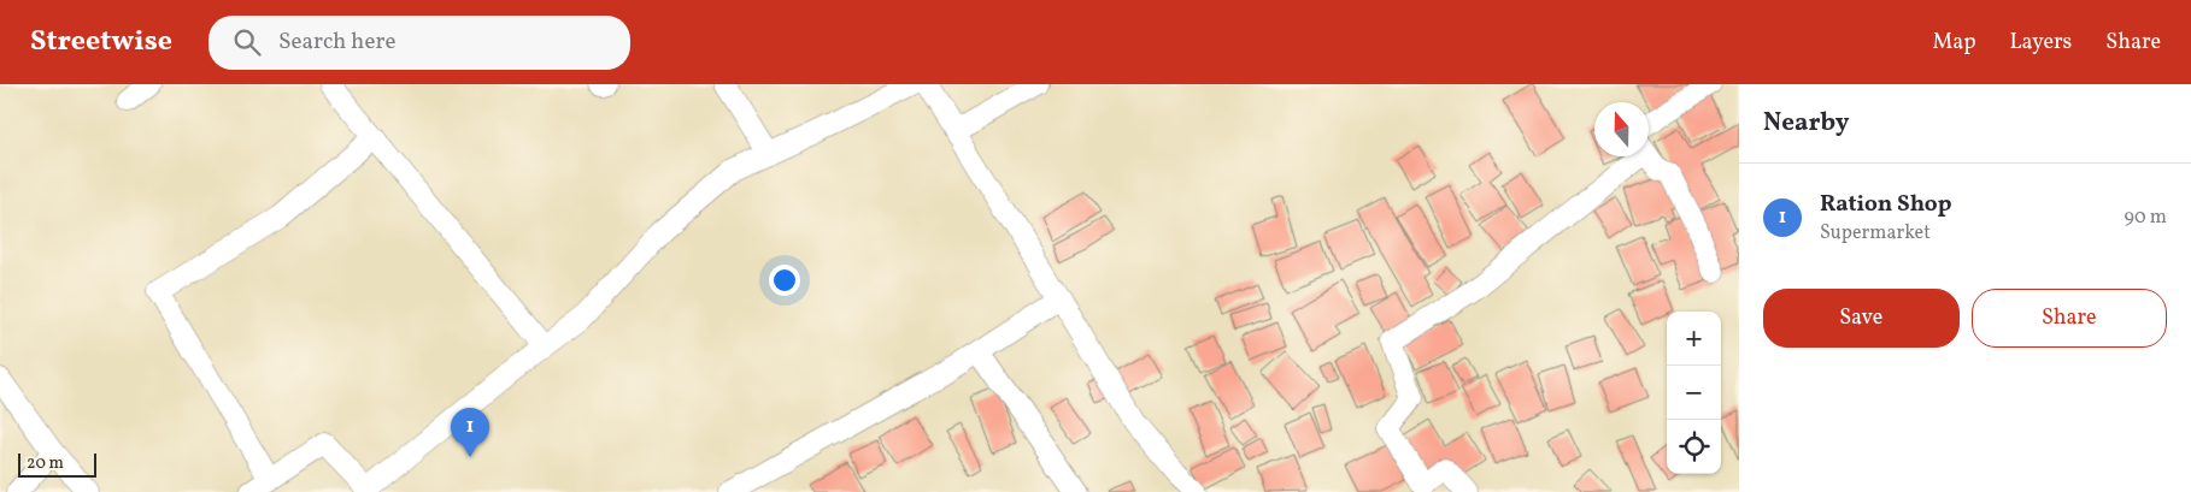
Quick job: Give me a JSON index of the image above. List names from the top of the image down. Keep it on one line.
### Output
{"scale_bar":"20 m","north":"top","page":{"header":"Streetwise","search":"Search here","nav":["Map","Layers","Share"],"heading":"Nearby","list":[{"mark":"1","name":"Ration Shop","note":"Supermarket","value":"90 m"}],"buttons":["Save","Share"],"map_buttons":["+","−"],"pins":"1","scale":"20 m"}}
